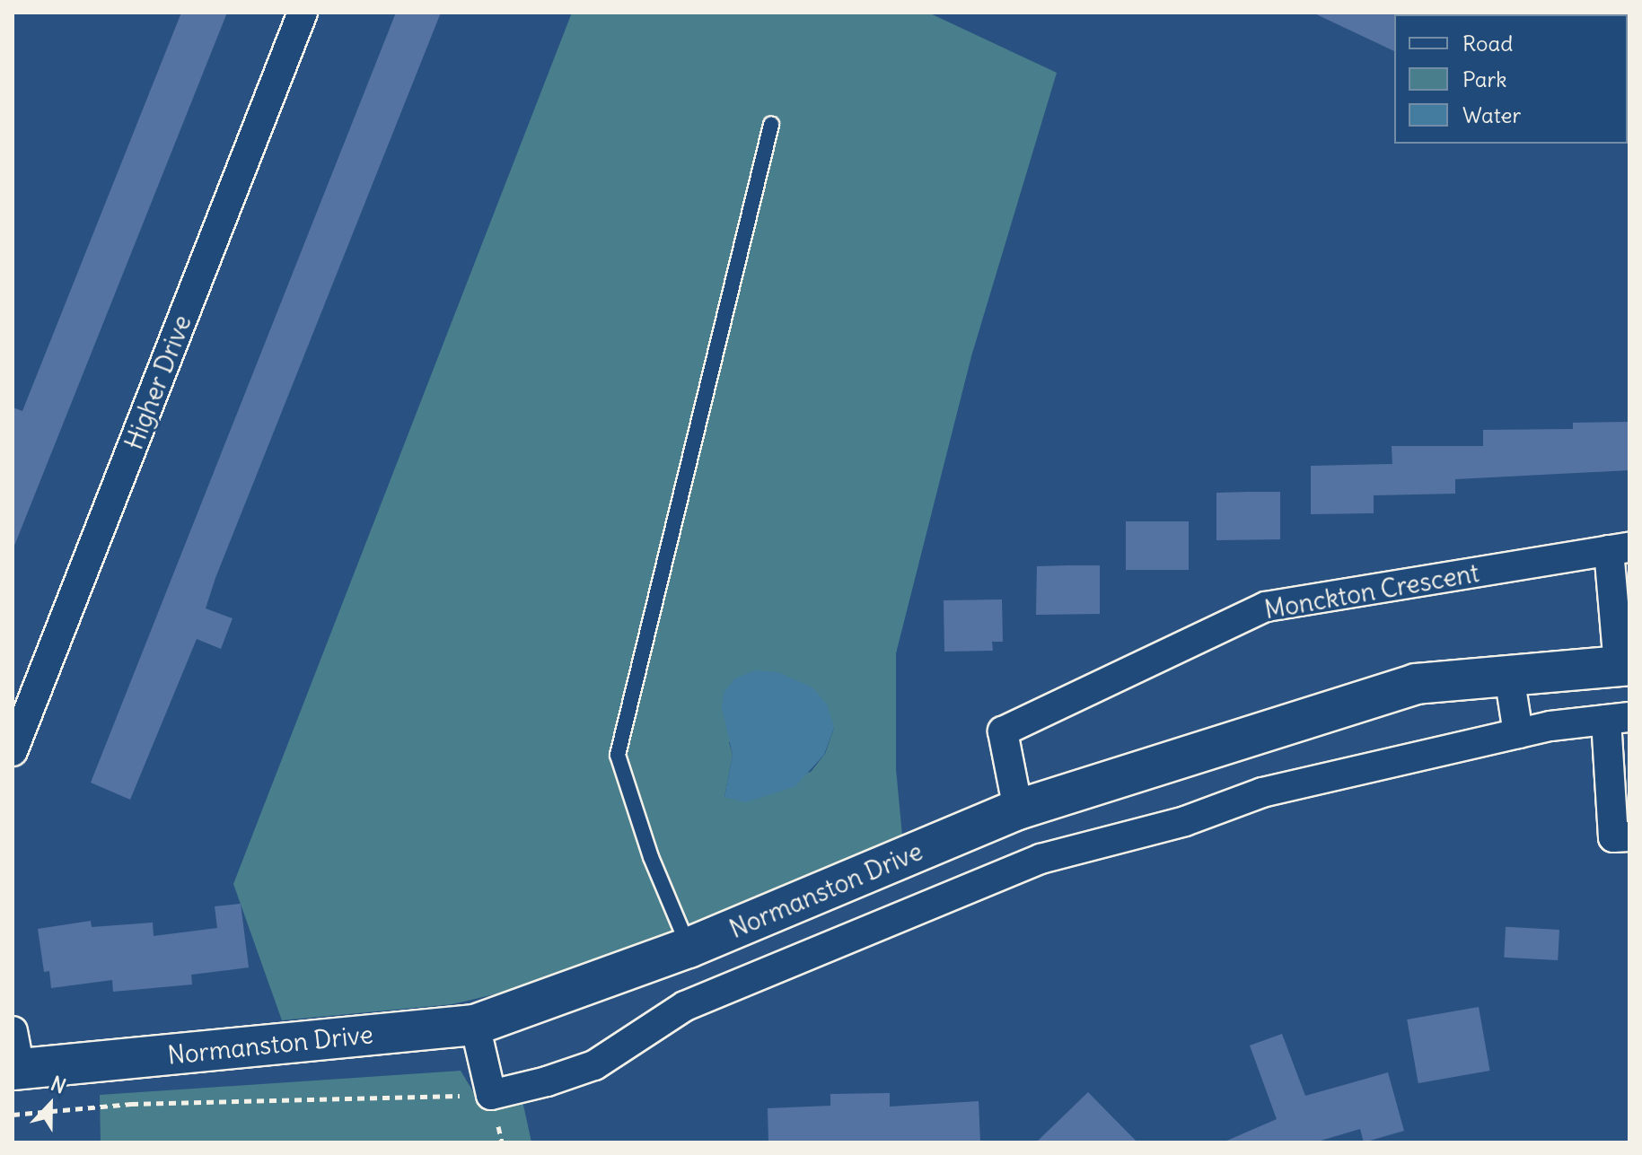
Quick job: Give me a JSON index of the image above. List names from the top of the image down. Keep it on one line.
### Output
{"streets":{"highway":["Normanston Drive"],"street":["Higher Drive","Monckton Crescent"]},"crossings":[["Monckton Crescent","Normanston Drive"]],"legend":["Road","Park","Water"],"north":"top"}
